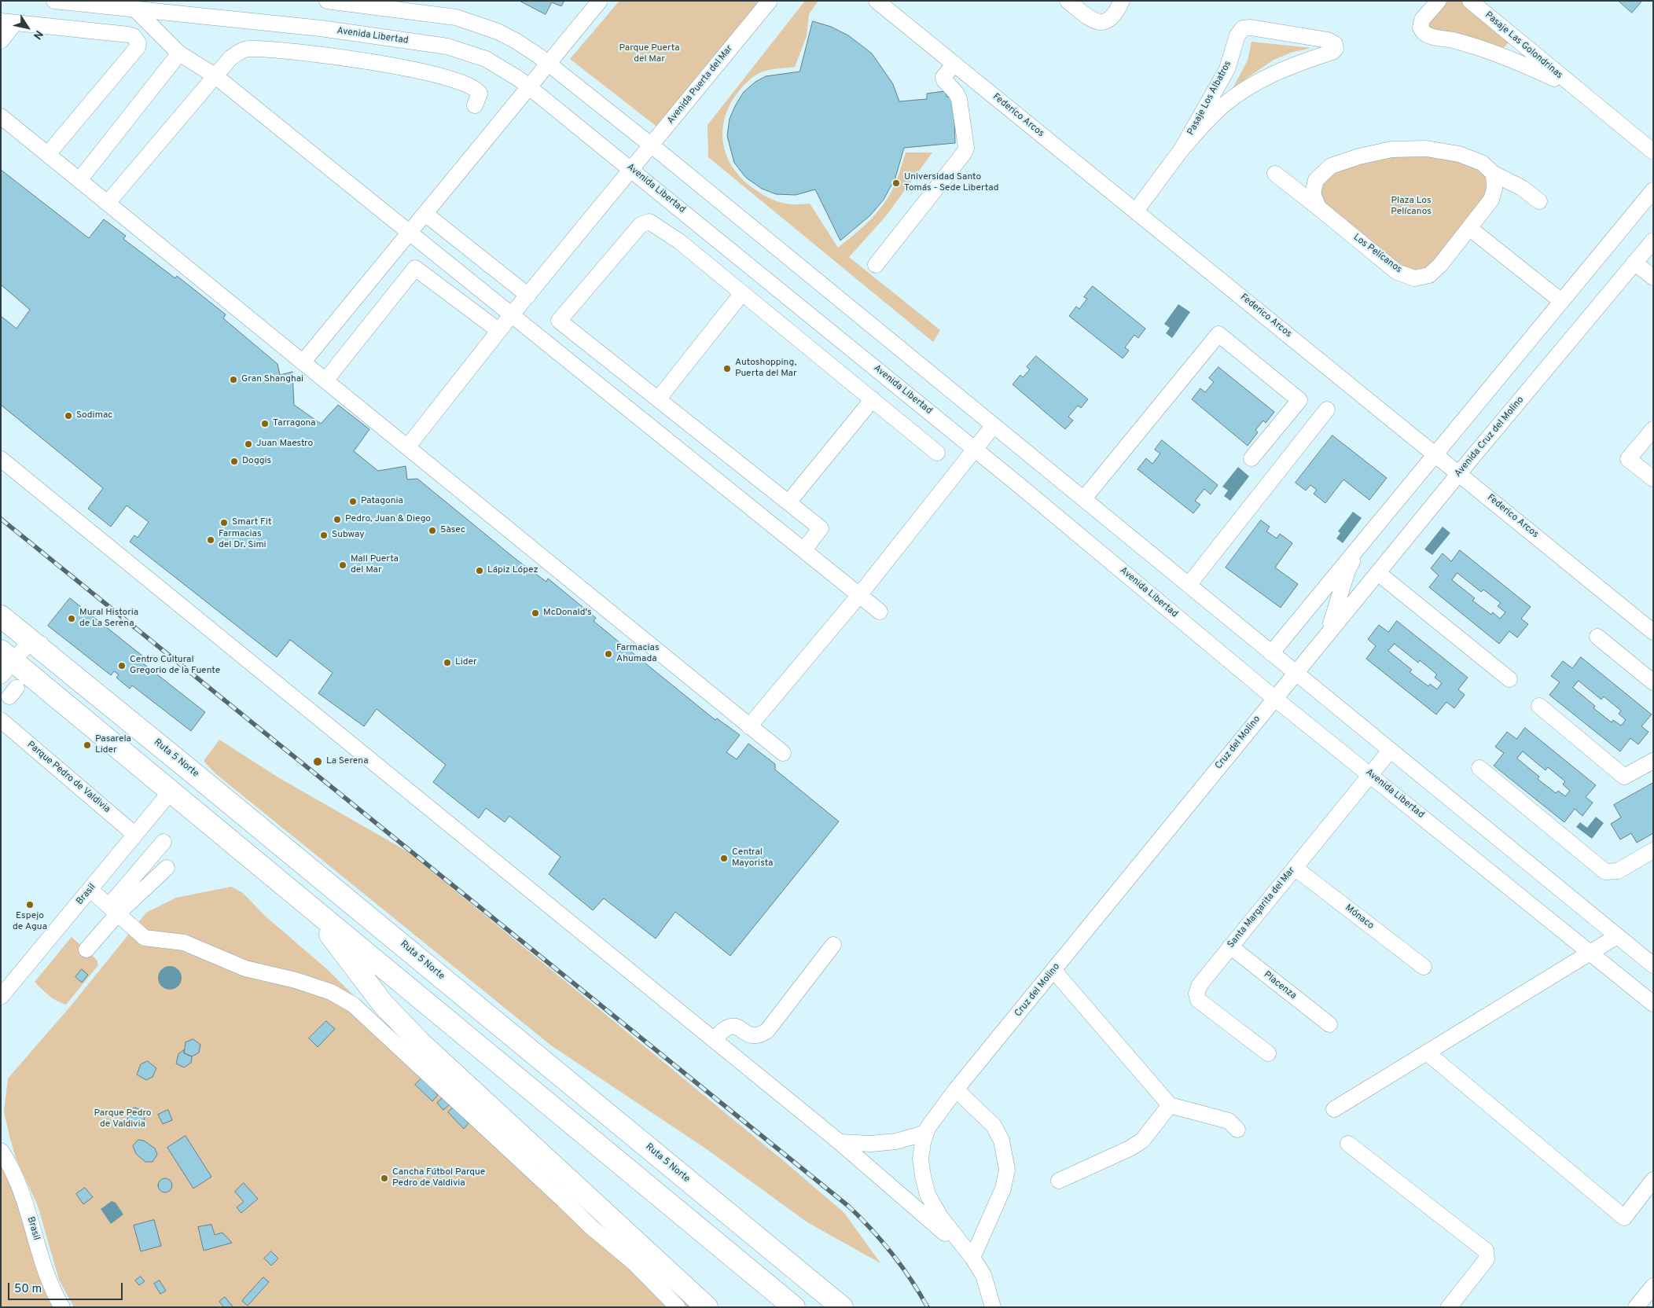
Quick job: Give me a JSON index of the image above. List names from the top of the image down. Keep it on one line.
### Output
{"streets":{"highway":["Ruta 5 Norte"],"street":["Avenida Libertad","Pasaje Las Golondrinas","Avenida Puerta del Mar","Pasaje Los Albatros","Federico Arcos","Los Pelícanos","Avenida Cruz del Molino","Cruz del Molino","Parque Pedro de Valdivia","Brasil","Santa Margarita del Mar","Mónaco","Placenza"]},"crossings":[["Avenida Libertad","Avenida Puerta del Mar"],["Avenida Libertad","Avenida Cruz del Molino"],["Avenida Libertad","Cruz del Molino"],["Avenida Libertad","Santa Margarita del Mar"],["Pasaje Los Albatros","Federico Arcos"],["Federico Arcos","Avenida Cruz del Molino"],["Avenida Cruz del Molino","Cruz del Molino"],["Parque Pedro de Valdivia","Brasil"],["Santa Margarita del Mar","Mónaco"],["Santa Margarita del Mar","Placenza"]],"parks":["Parque Puerta del Mar","Plaza Los Pelícanos","Parque Pedro de Valdivia"],"places":["Universidad Santo Tomás - Sede Libertad","Autoshopping, Puerta del Mar","Gran Shanghai","Sodimac","Tarragona","Juan Maestro","Doggis","Patagonia","Pedro, Juan & Diego","Smart Fit","5àsec","Subway","Farmacias del Dr. Simi","Mall Puerta del Mar","Lápiz López","McDonald's","Mural Historia de La Serena","Farmacias Ahumada","Lider","Centro Cultural Gregorio de la Fuente","Pasarela Lider","La Serena","Central Mayorista","Espejo de Agua","Cancha Fútbol Parque Pedro de Valdivia"],"scale_bar":"50 m","north":"bottom right"}
